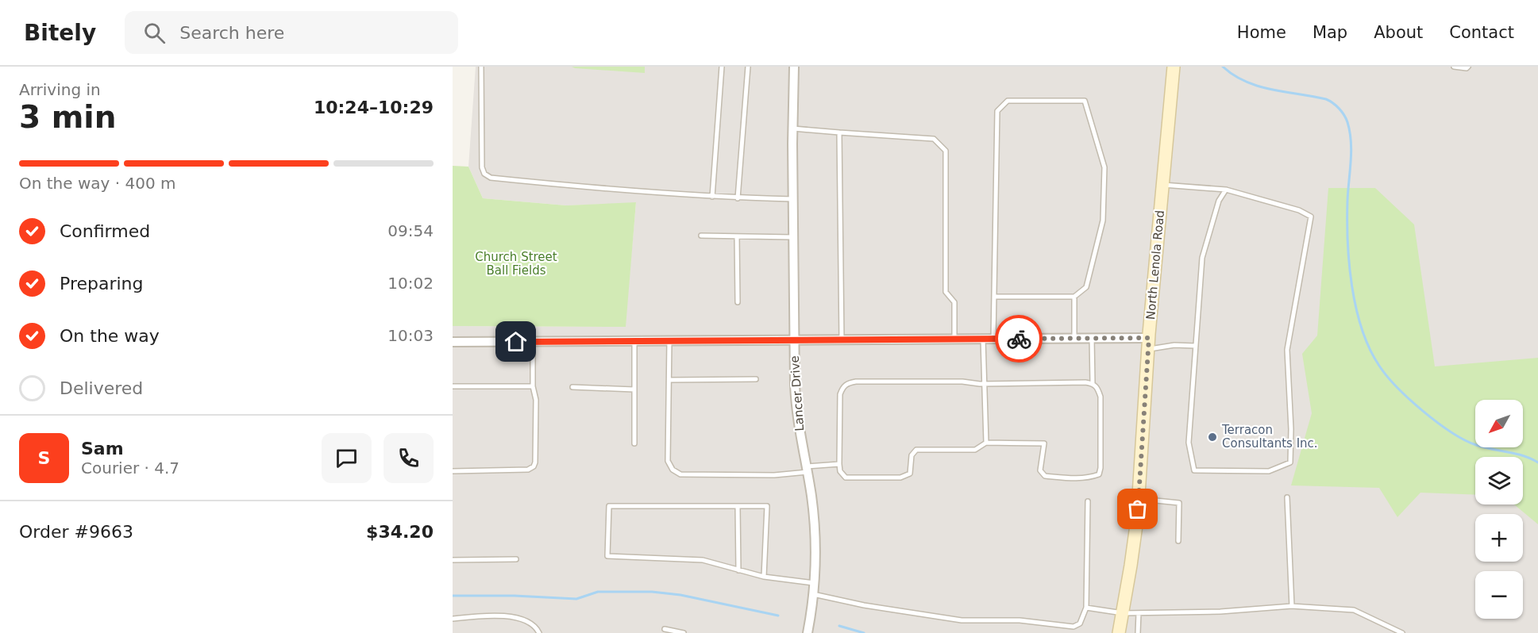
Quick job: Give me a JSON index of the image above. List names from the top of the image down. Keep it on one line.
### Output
{"streets":{"main road":["North Lenola Road"],"street":["Lancer Drive"]},"parks":["Church Street Ball Fields"],"places":["Terracon Consultants Inc."],"north":"bottom left","page":{"header":"Bitely","search":"Search here","nav":["Home","Map","About","Contact"],"heading":["3 min","Arriving in","10:24–10:29"],"panel":["Sam","Courier · 4.7","Order #9663","$34.20"],"bar":"On the way · 400 m","list":[["Confirmed","09:54"],["Preparing","10:02"],["On the way","10:03"],"Delivered"],"map_buttons":["+","−"],"round":"S"}}
